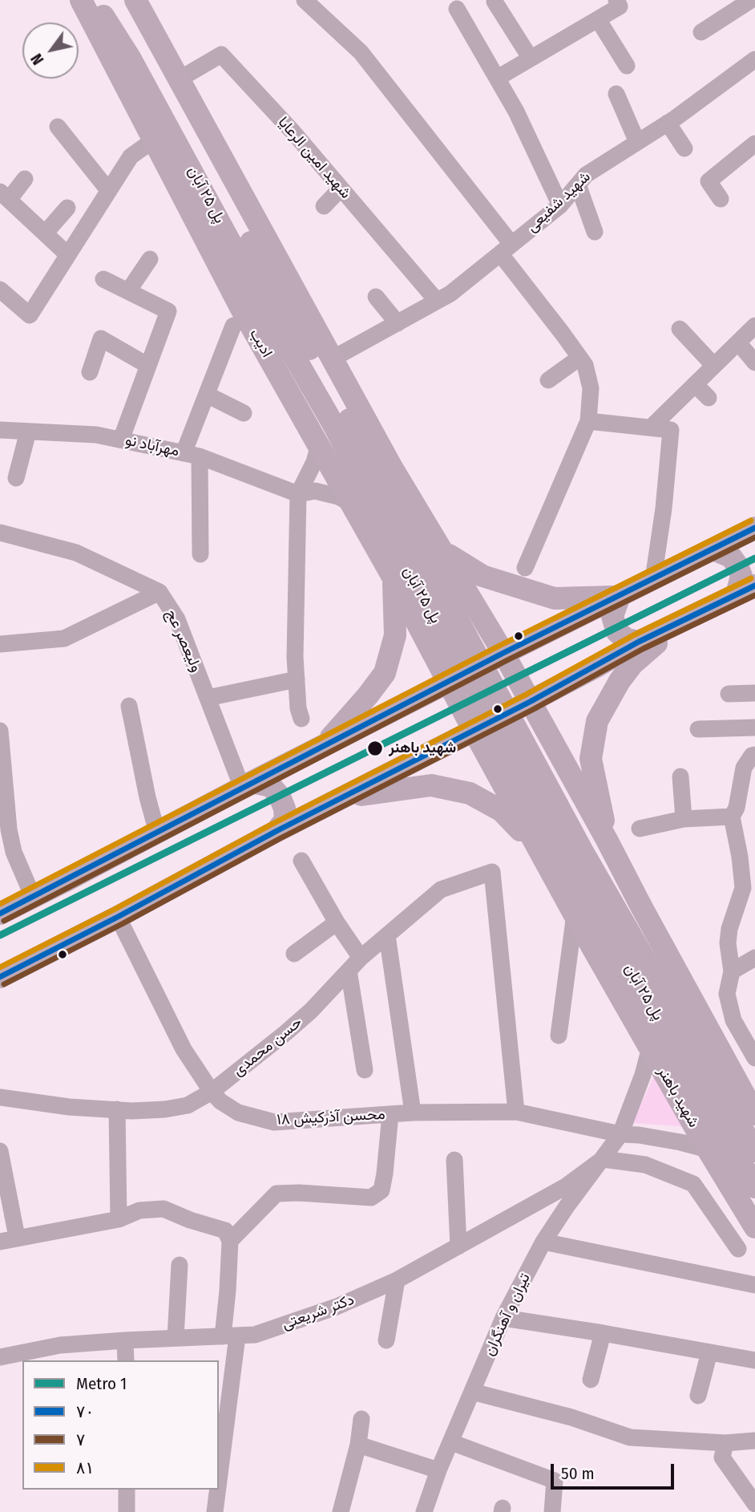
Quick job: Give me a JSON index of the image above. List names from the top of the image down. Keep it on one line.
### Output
{"streets":{"main road":["پل ۲۵ آبان","ادیب","شهید باهنر"],"street":["شهید امین الرعایا","شهید شفیعی","مهرآباد نو","ولیعصر عج","حسن محمدی","محسن آذرکیش ۱۸","دکتر شریعتی","تیران و آهنگران"]},"crossings":[["شهید امین الرعایا","شهید شفیعی"],["ادیب","شهید باهنر"],["حسن محمدی","محسن آذرکیش ۱۸"],["شهید باهنر","محسن آذرکیش ۱۸"],["شهید باهنر","تیران و آهنگران"],["محسن آذرکیش ۱۸","تیران و آهنگران"],["دکتر شریعتی","تیران و آهنگران"]],"places":["شهید باهنر"],"lines":["transit line ۸۱","transit line ۷۰","transit line ۷","metro line 1"],"legend":["Metro 1","۷۰","۷","۸۱"],"scale_bar":"50 m","north":"bottom left"}
